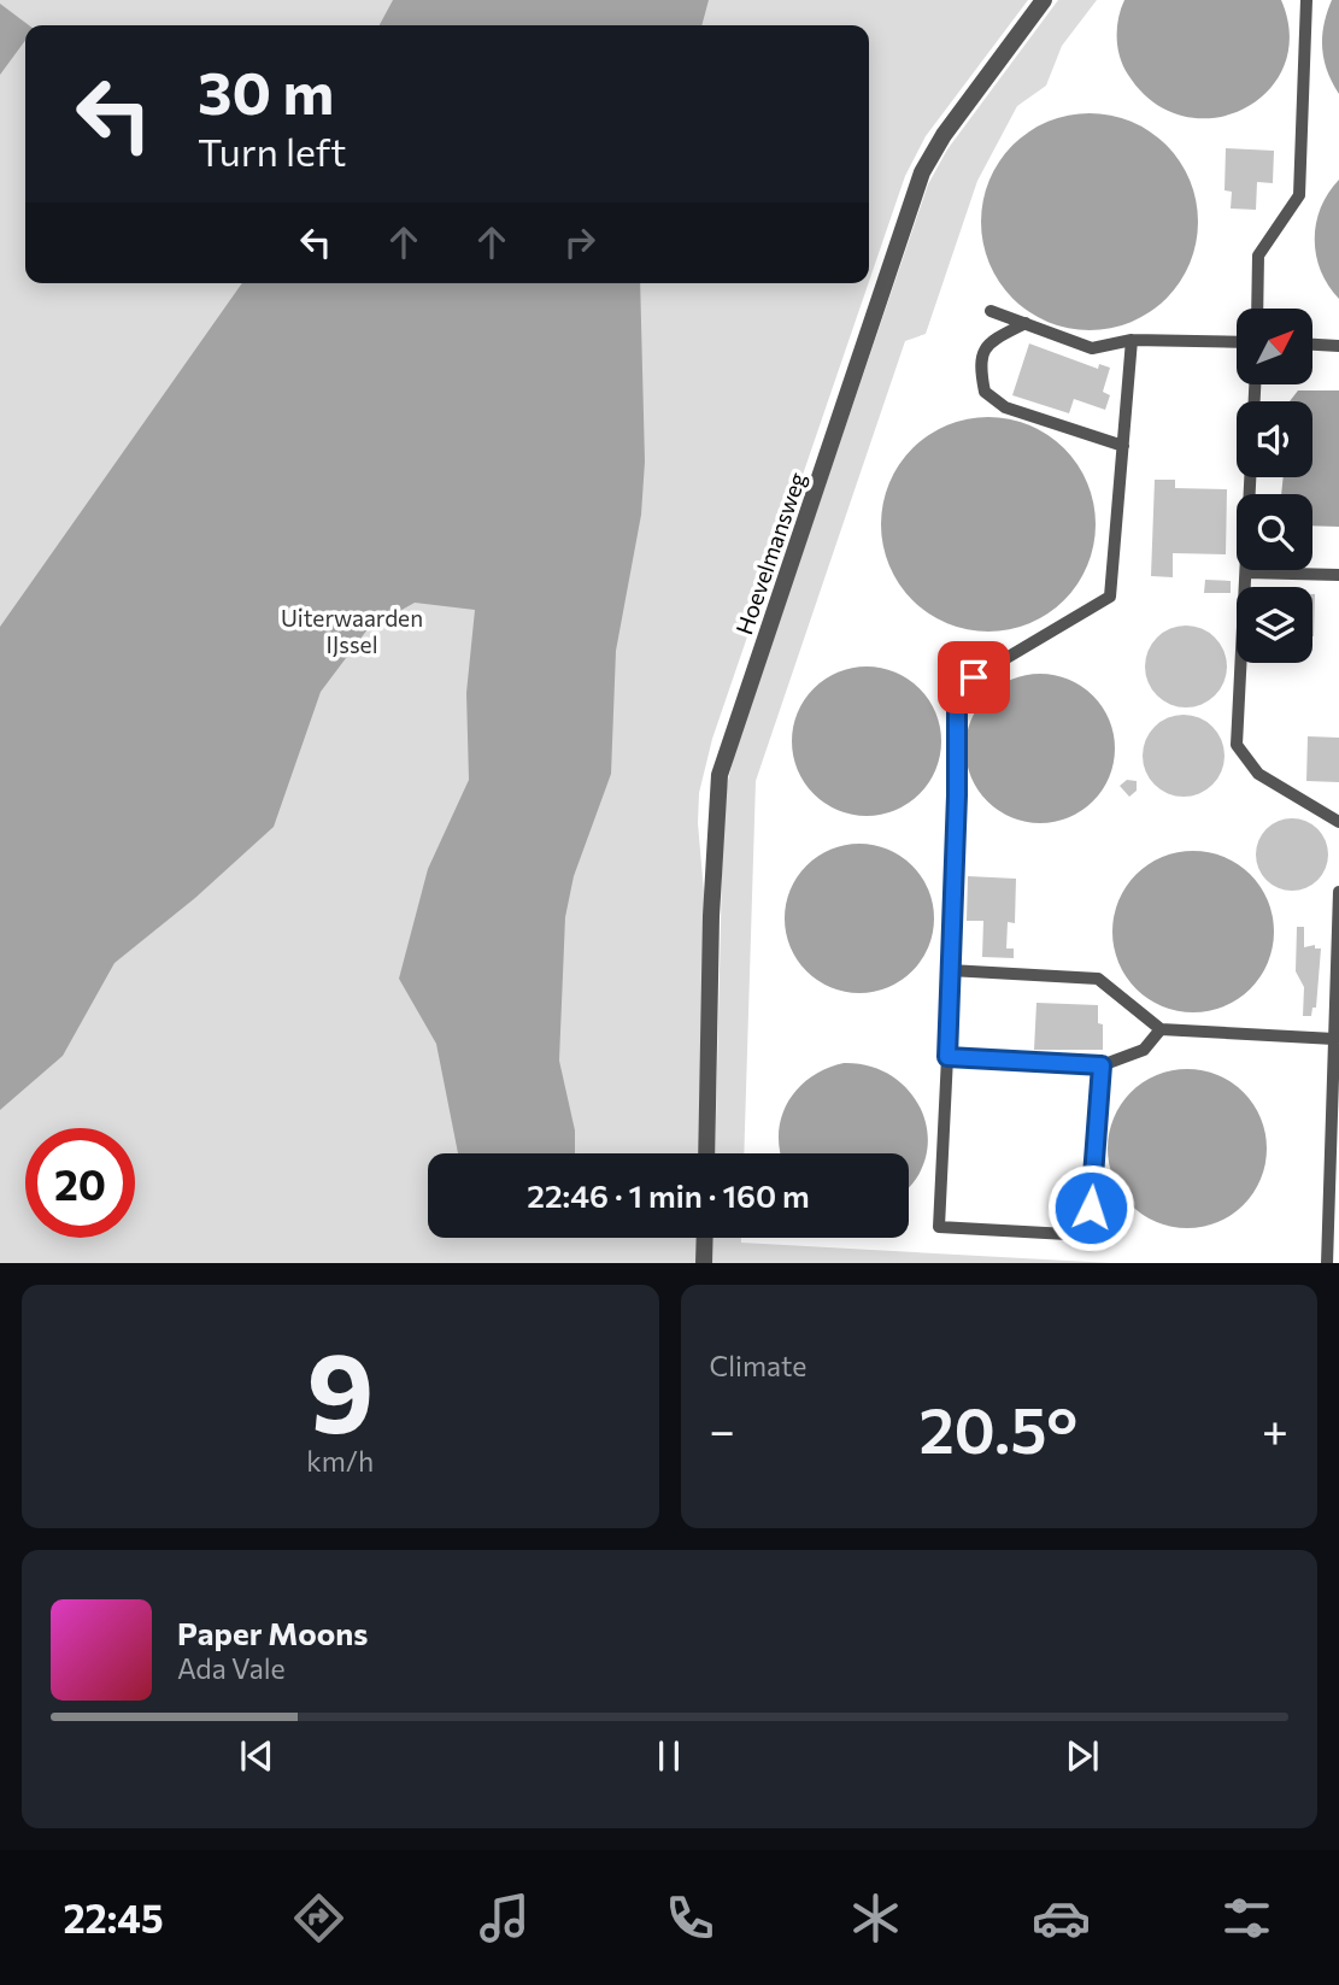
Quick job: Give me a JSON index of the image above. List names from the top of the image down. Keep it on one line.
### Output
{"streets":{"street":["Hoevelmansweg"]},"parks":["Uiterwaarden IJssel"],"north":"top right","page":{"turn":["30 m","Turn left"],"limit":"20","trip":"22:46 · 1 min · 160 m","tile":[["9","km/h"],"Climate"],"heat":["−","20.5°","+"],"song":["Paper Moons","Ada Vale"],"tabs":"22:45"}}
